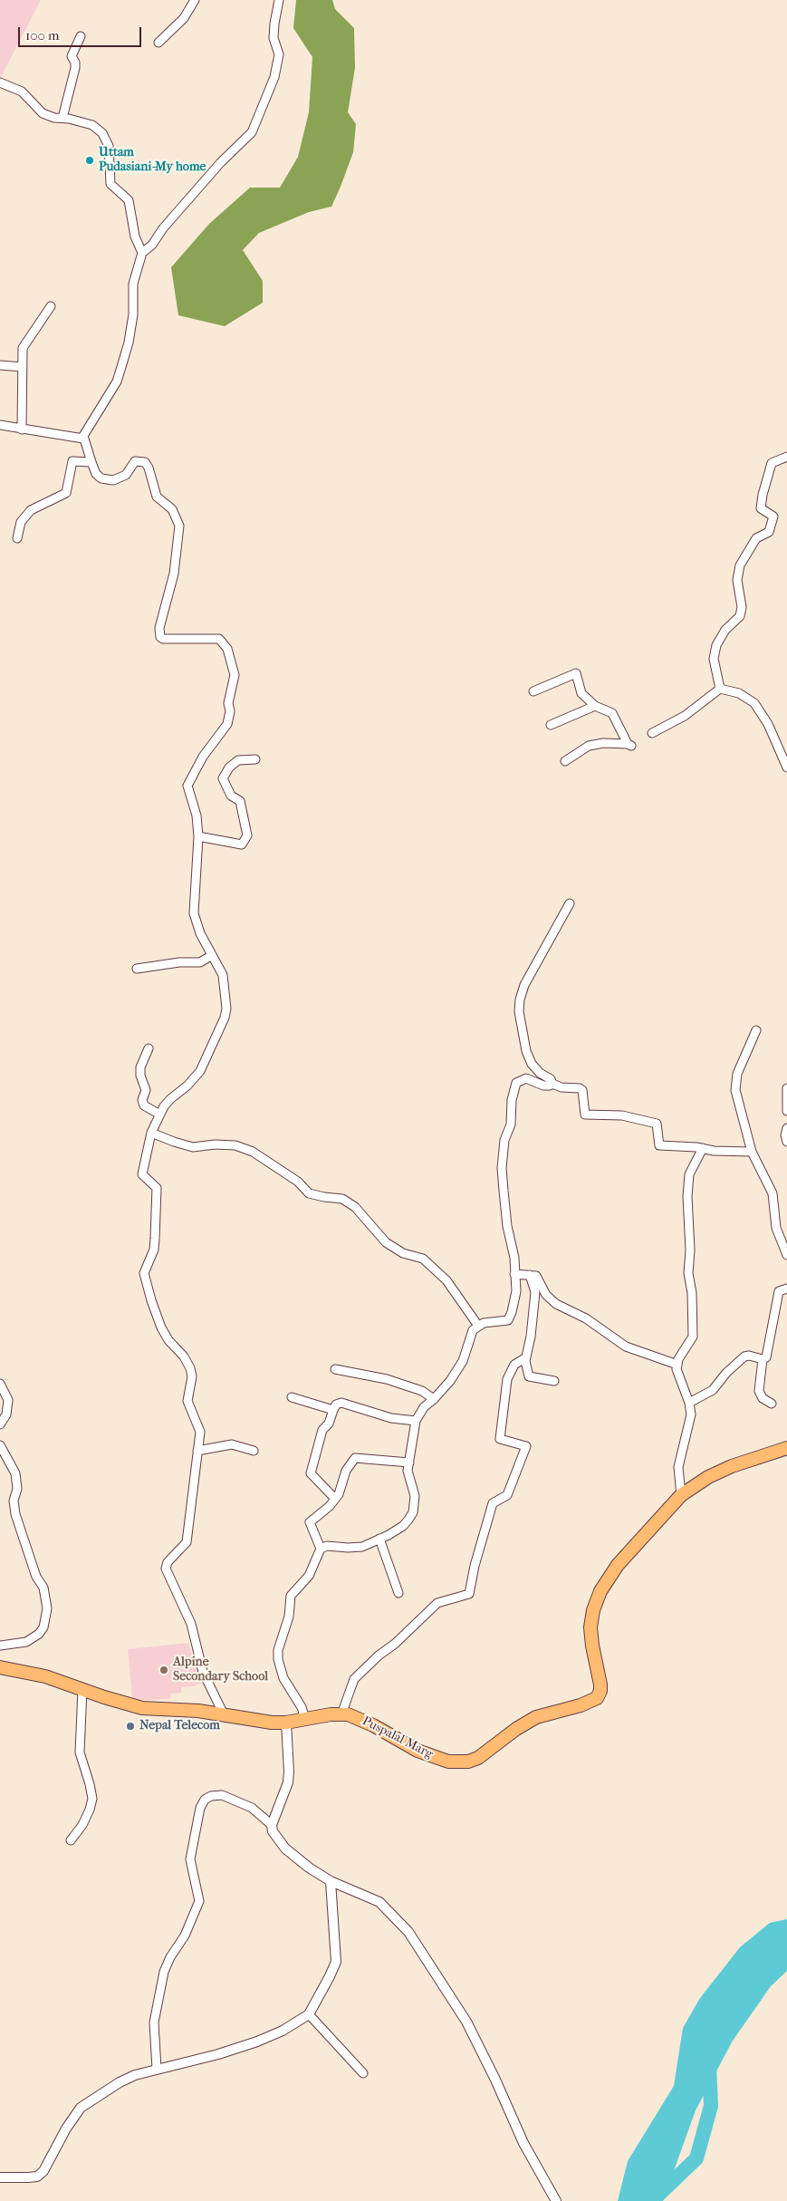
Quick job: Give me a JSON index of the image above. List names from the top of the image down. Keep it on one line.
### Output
{"streets":{"main road":["Puspalal Marg"]},"places":["Uttam Pudasiani-My home","Alpine Secondary School","Nepal Telecom"],"scale_bar":"100 m"}
